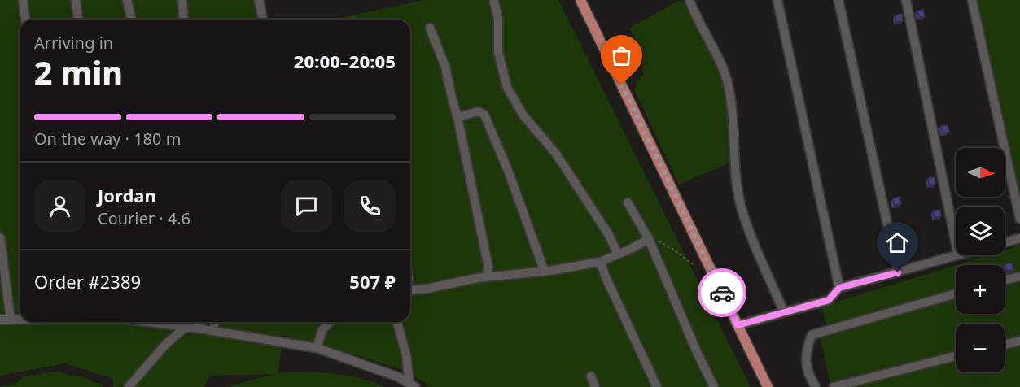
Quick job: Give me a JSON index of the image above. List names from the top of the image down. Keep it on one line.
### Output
{"north":"right","page":{"heading":["2 min","Arriving in","20:00–20:05"],"panel":["Jordan","Courier · 4.6","Order #2389","507 ₽"],"bar":"On the way · 180 m","map_buttons":["+","−"]}}
